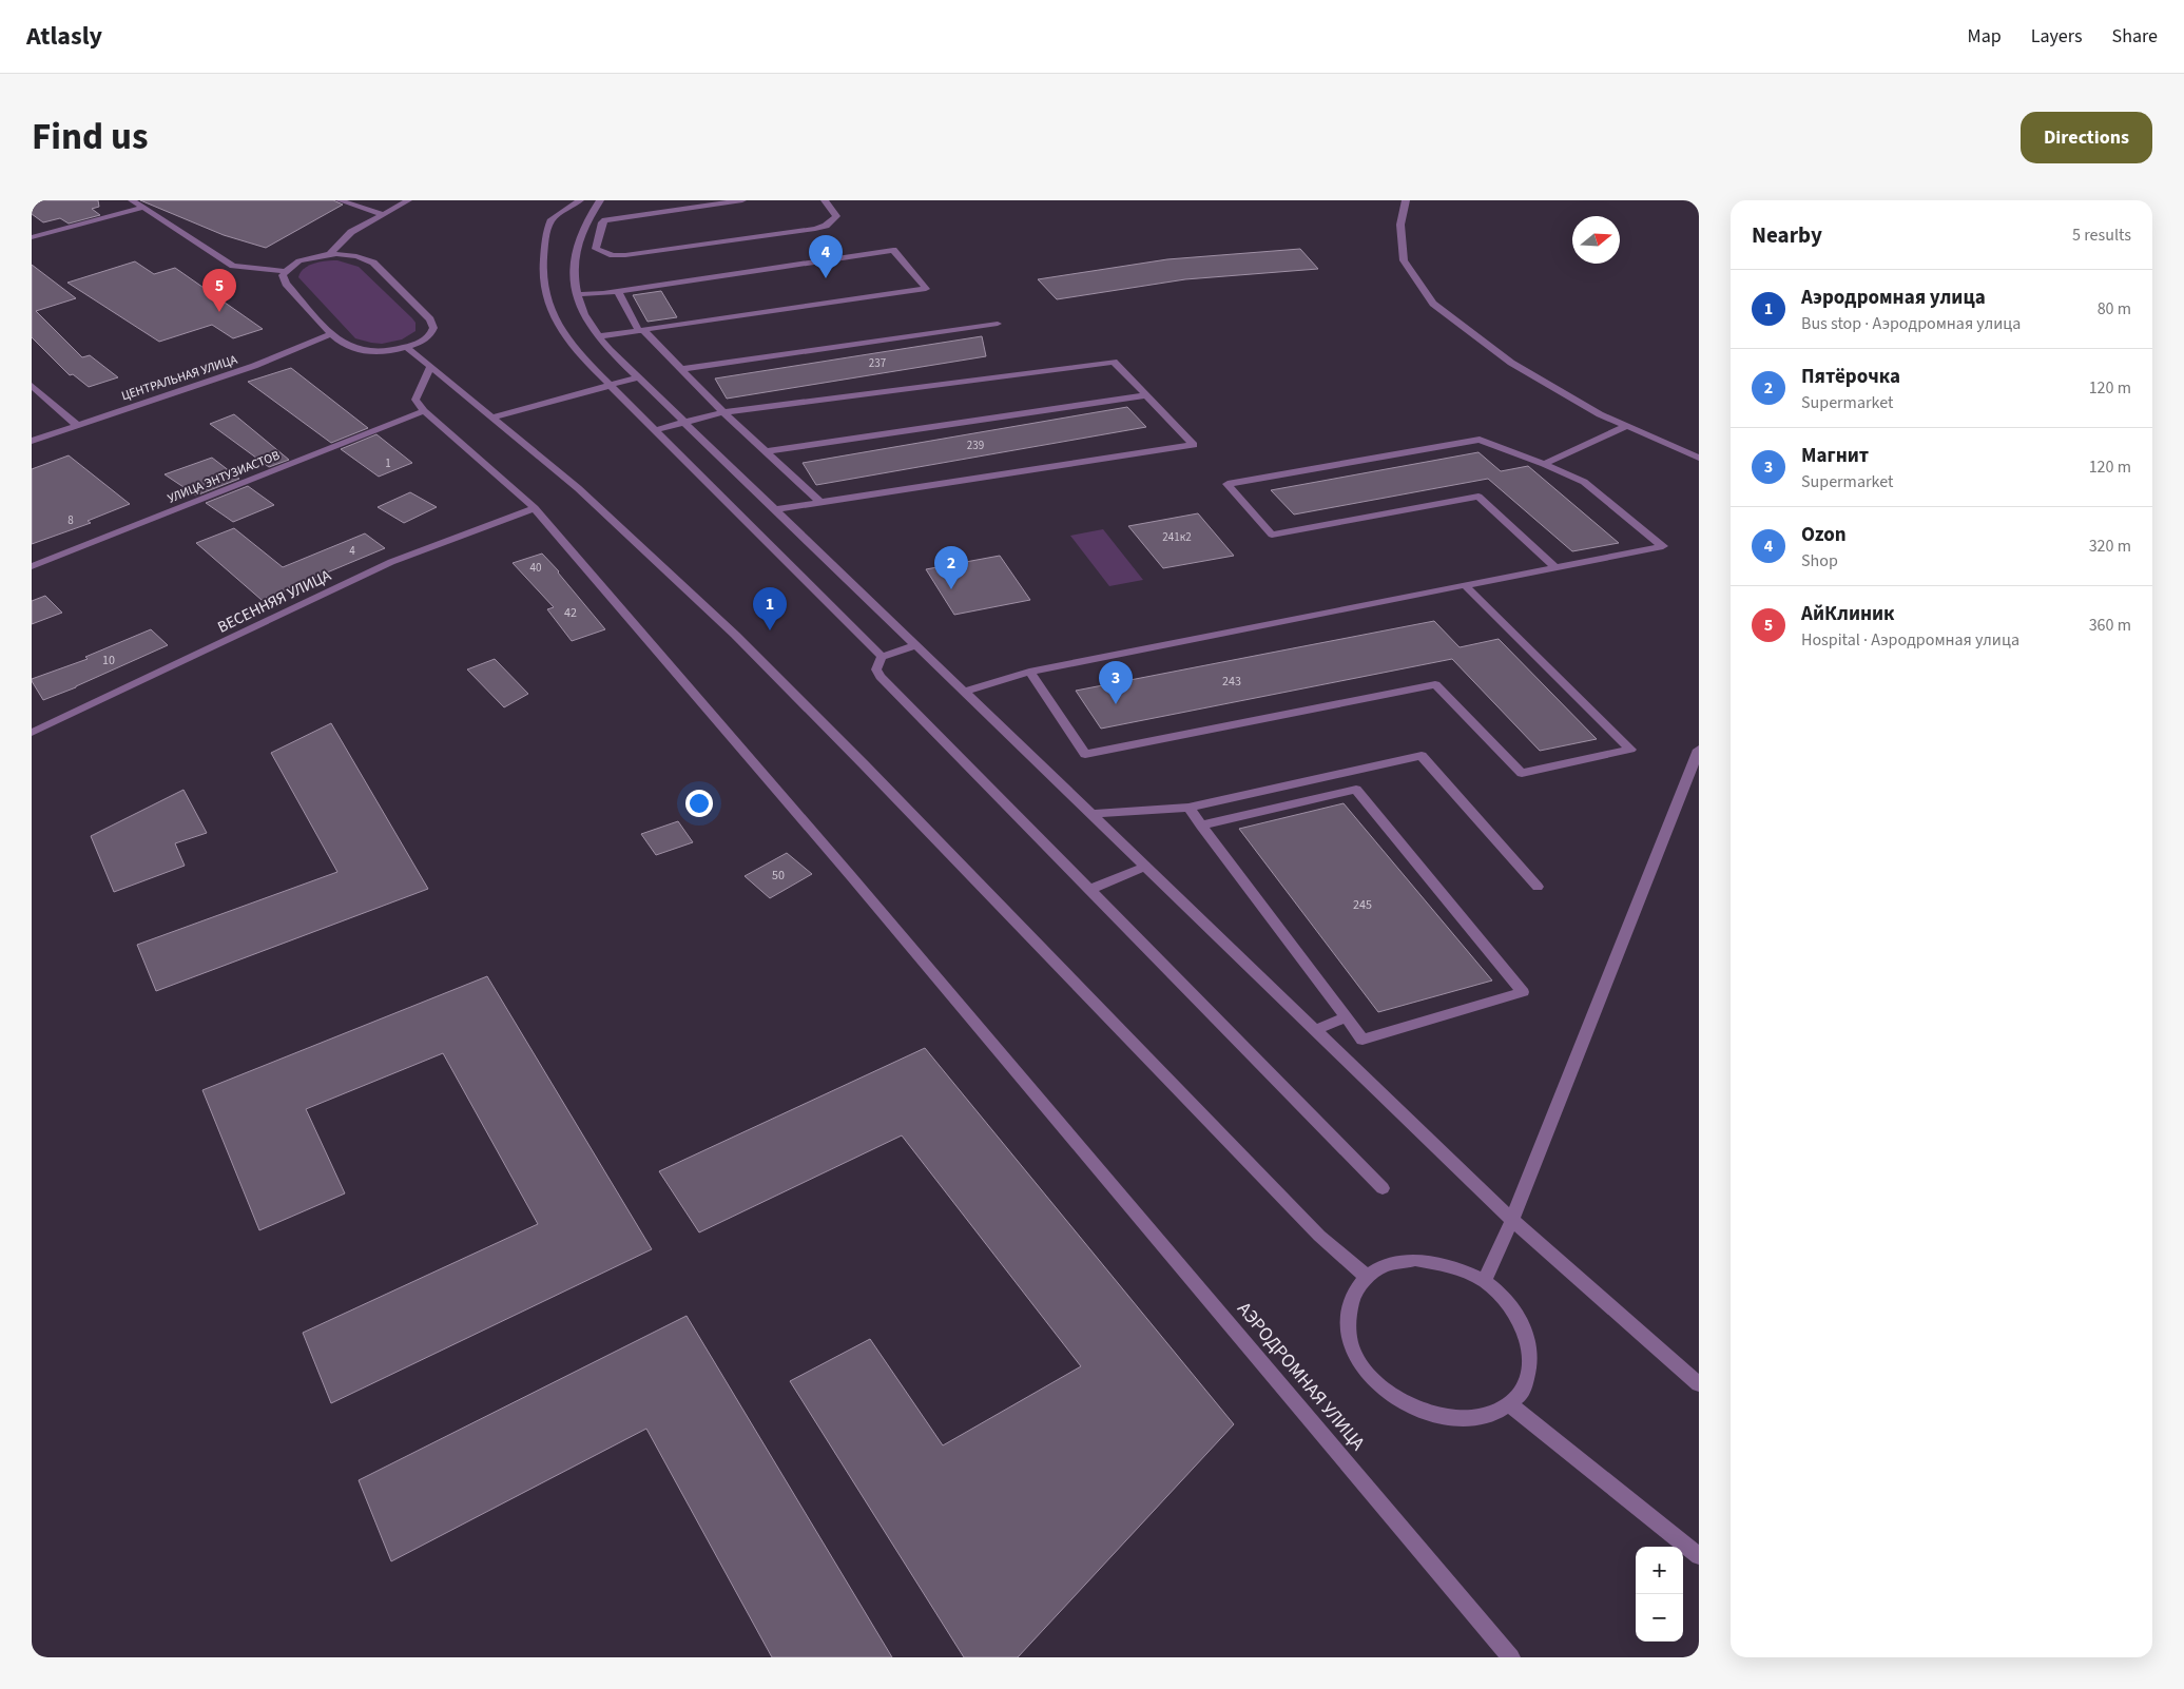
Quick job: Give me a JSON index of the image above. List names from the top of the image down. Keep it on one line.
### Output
{"streets":{"street":["ЦЕНТРАЛЬНАЯ УЛИЦА","УЛИЦА ЭНТУЗИАСТОВ","ВЕСЕННЯЯ УЛИЦА","АЭРОДРОМНАЯ УЛИЦА"]},"crossings":[["ВЕСЕННЯЯ УЛИЦА","АЭРОДРОМНАЯ УЛИЦА"]],"house_numbers":["237","239","1","8","241к2","4","40","42","10","243","50","245"],"north":"right","page":{"header":"Atlasly","nav":["Map","Layers","Share"],"title":"Find us","buttons":"Directions","heading":["Nearby","5 results"],"pins":["4","5","2","1","3"],"list":[{"mark":"1","name":"Аэродромная улица","note":"Bus stop · Аэродромная улица","value":"80 m"},{"mark":"2","name":"Пятёрочка","note":"Supermarket","value":"120 m"},{"mark":"3","name":"Магнит","note":"Supermarket","value":"120 m"},{"mark":"4","name":"Ozon","note":"Shop","value":"320 m"},{"mark":"5","name":"АйКлиник","note":"Hospital · Аэродромная улица","value":"360 m"}],"map_buttons":["+","−"]}}
